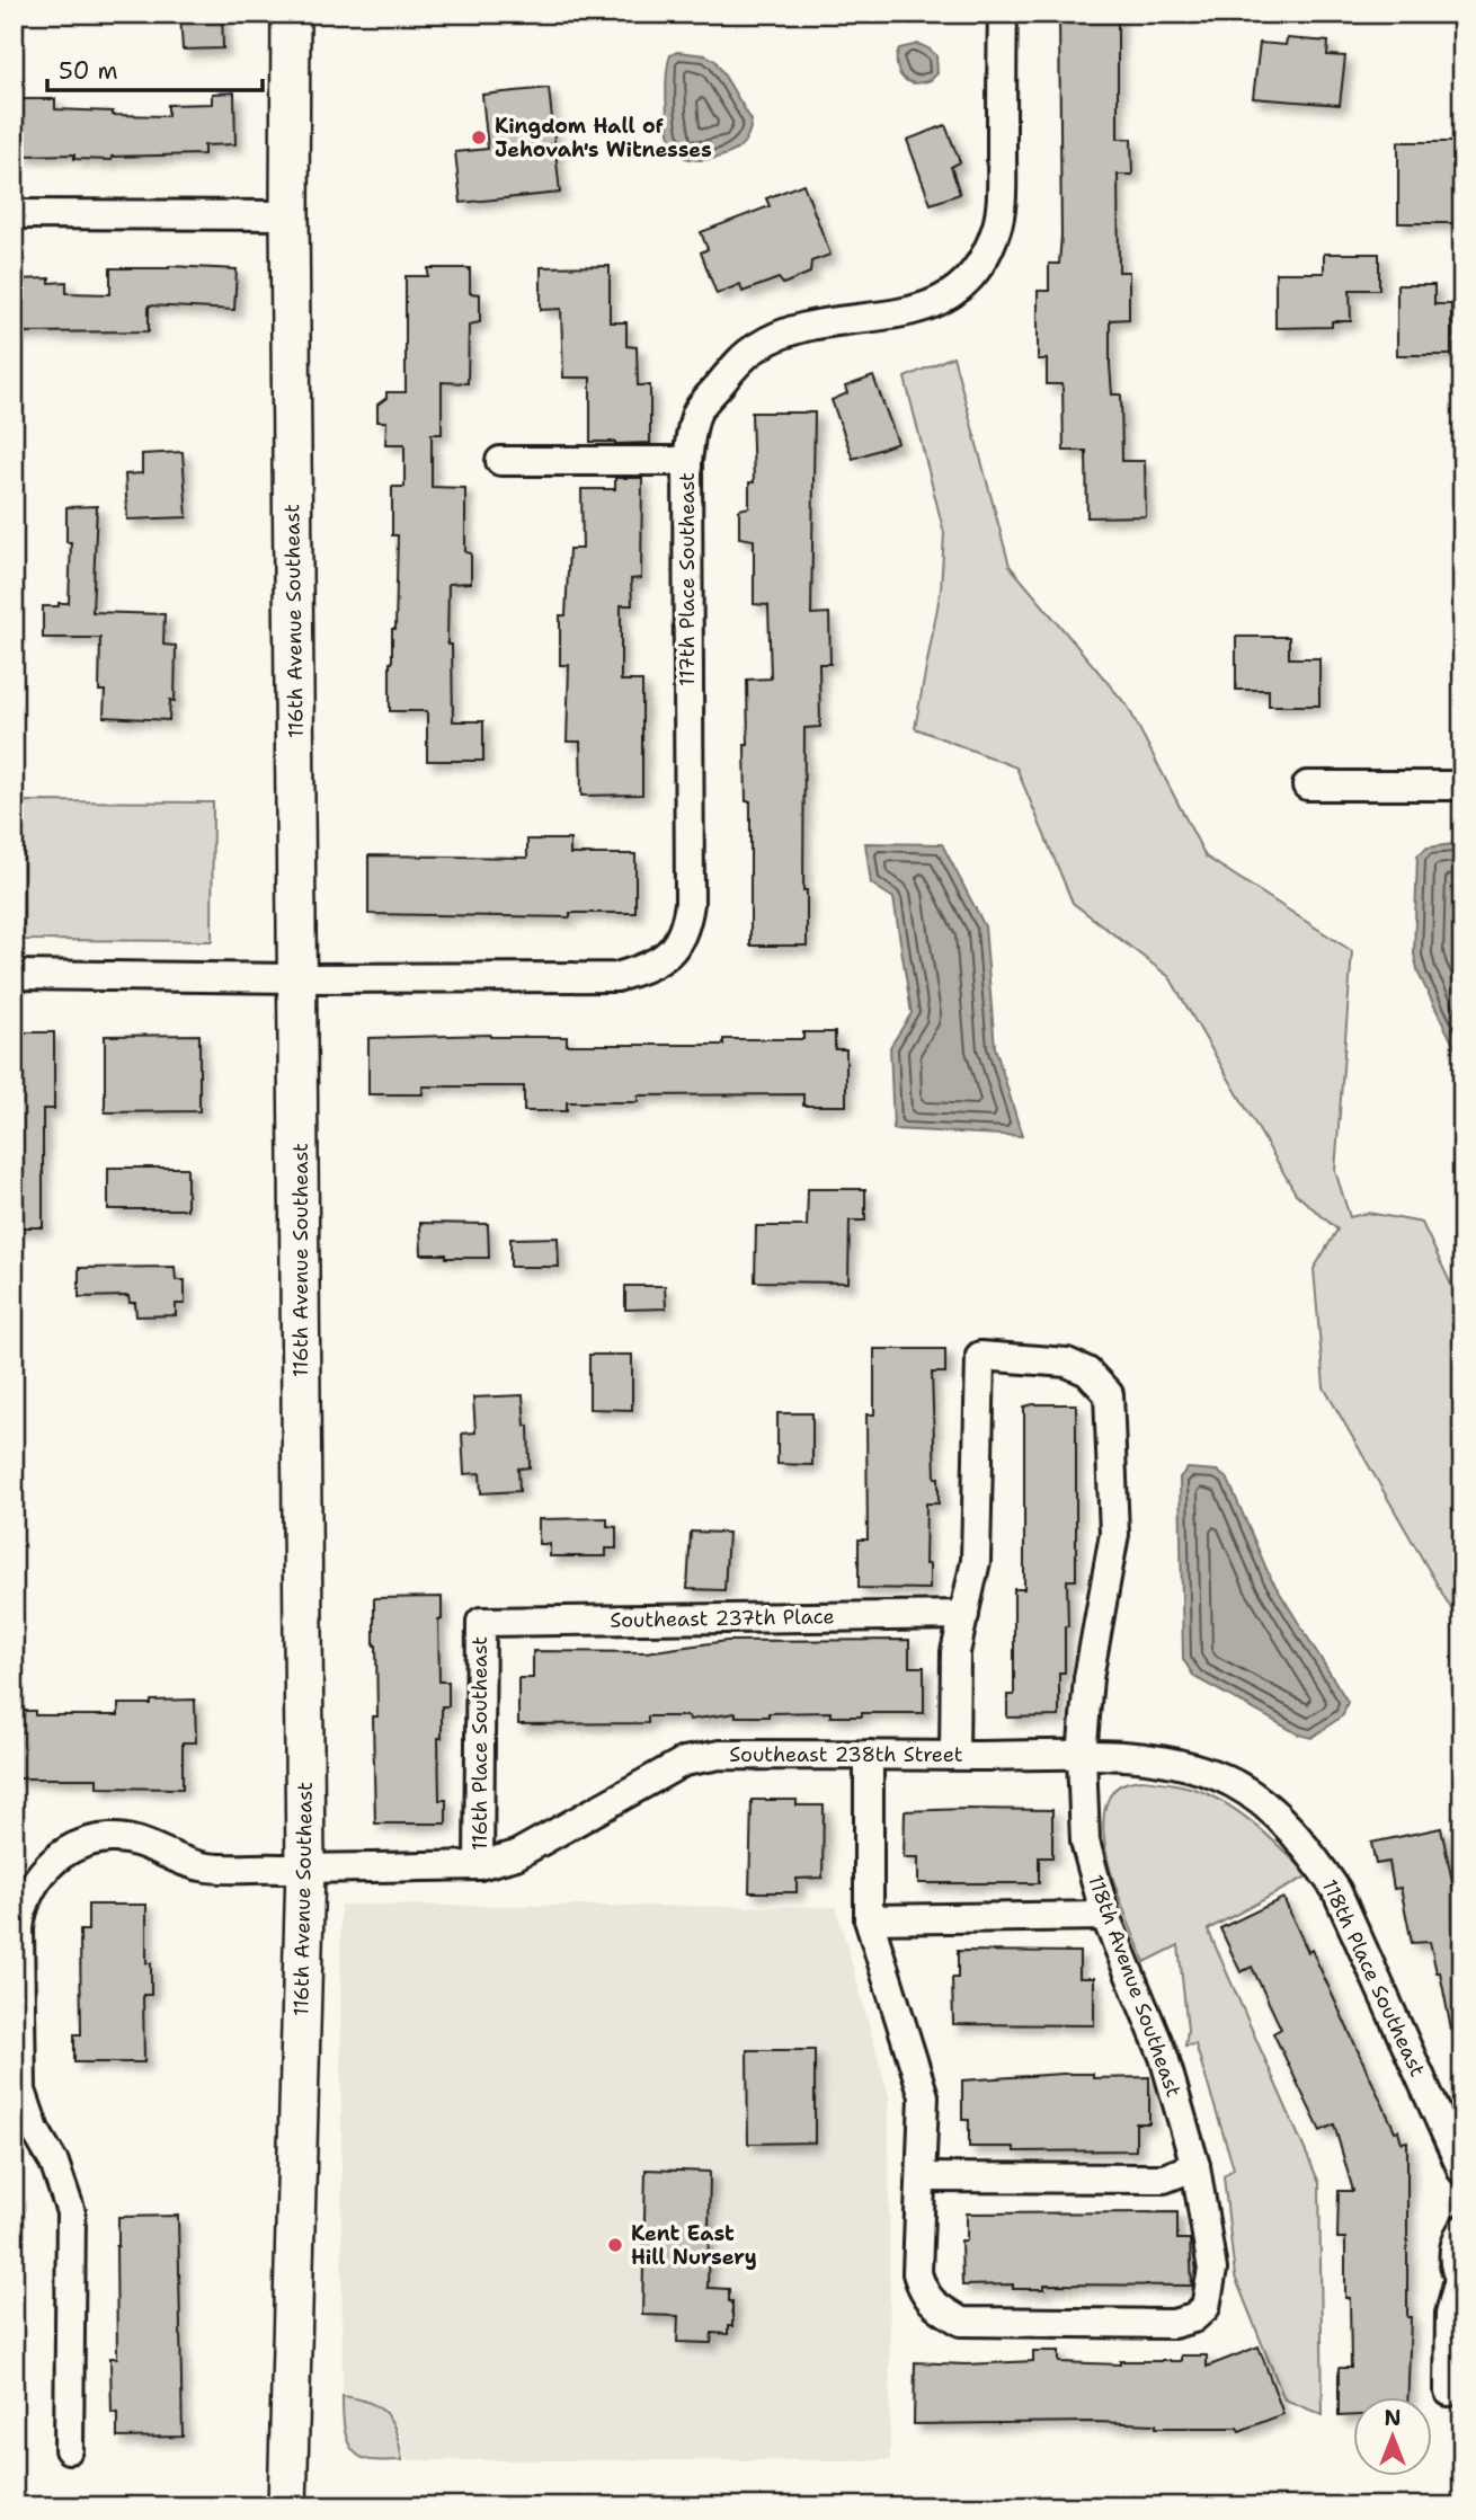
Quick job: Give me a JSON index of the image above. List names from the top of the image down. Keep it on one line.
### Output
{"streets":{"main road":["116th Avenue Southeast"],"street":["117th Place Southeast","Southeast 237th Place","116th Place Southeast","Southeast 238th Street","118th Place Southeast","118th Avenue Southeast"]},"crossings":[["117th Place Southeast","116th Avenue Southeast"],["116th Avenue Southeast","Southeast 238th Street"],["Southeast 237th Place","116th Place Southeast"],["Southeast 237th Place","118th Avenue Southeast"],["116th Place Southeast","Southeast 238th Street"],["Southeast 238th Street","118th Place Southeast"],["Southeast 238th Street","118th Avenue Southeast"],["118th Place Southeast","118th Avenue Southeast"]],"places":["Kingdom Hall of Jehovah's Witnesses","Kent East Hill Nursery"],"scale_bar":"50 m","north":"top"}
